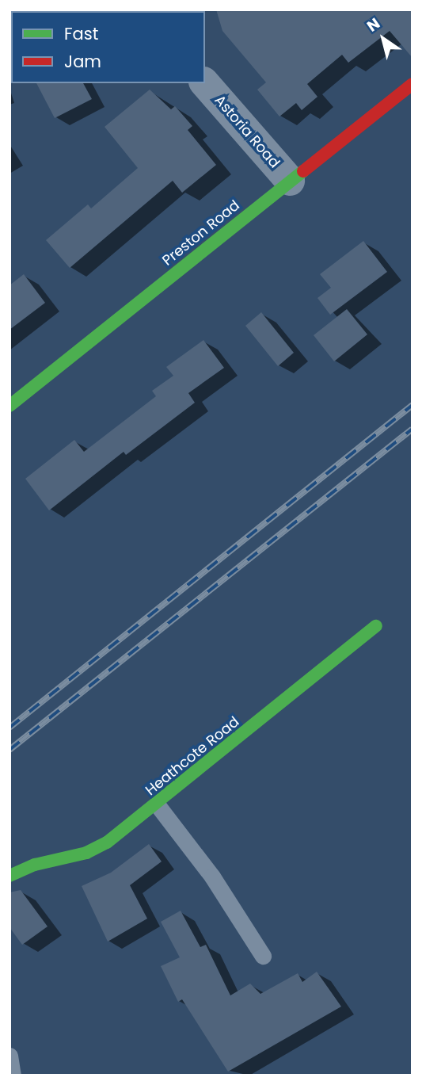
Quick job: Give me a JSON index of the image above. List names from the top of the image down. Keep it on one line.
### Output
{"streets":{"street":["Astoria Road","Preston Road","Heathcote Road"]},"crossings":[["Astoria Road","Preston Road"]],"legend":["Fast","Jam"],"north":"top left"}
